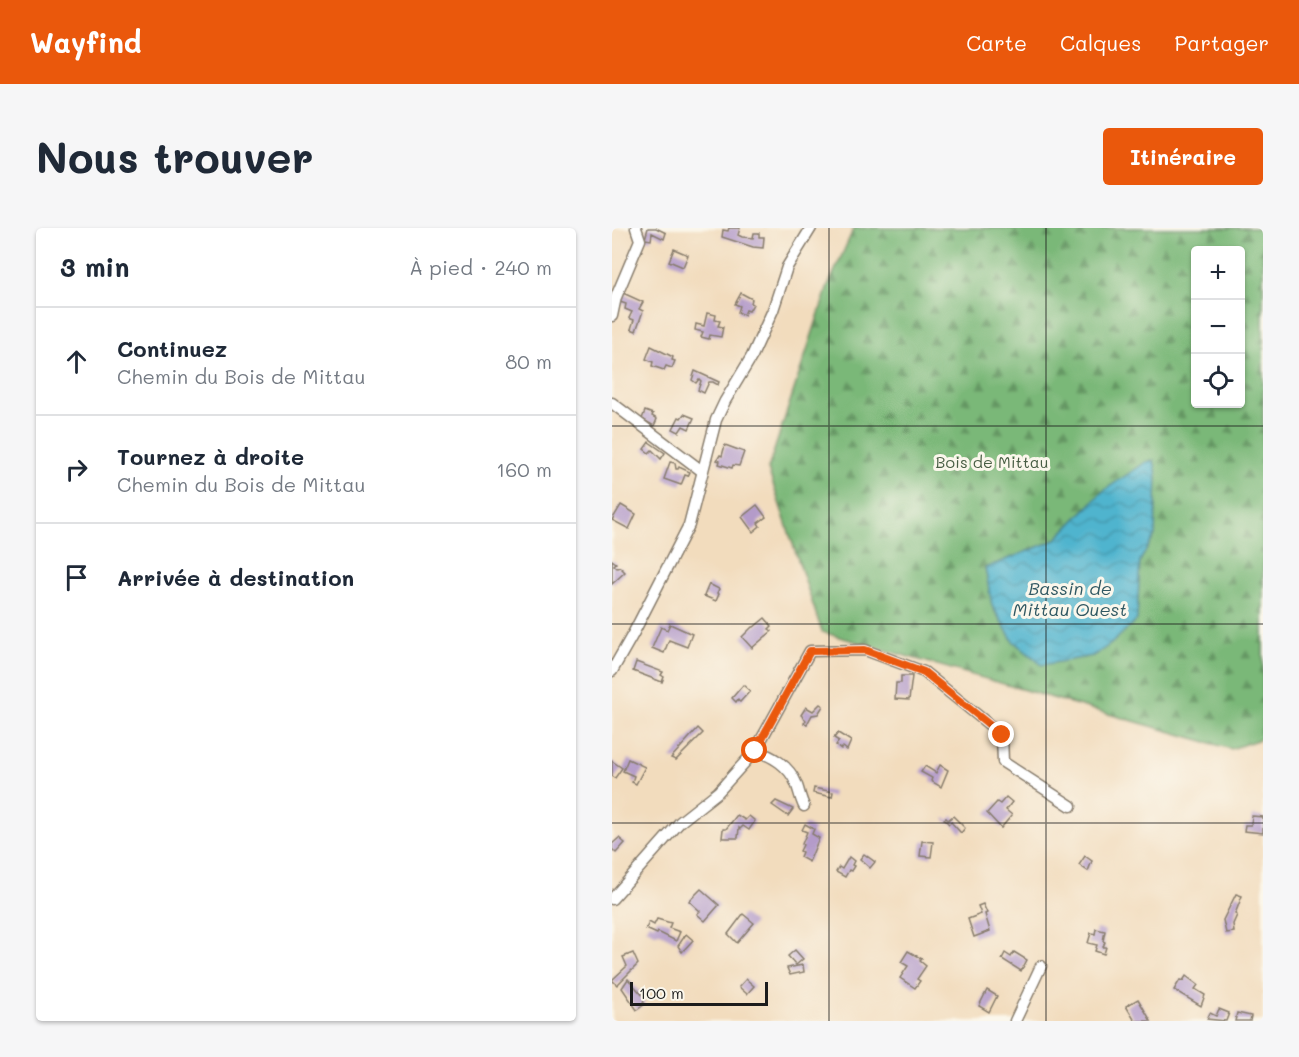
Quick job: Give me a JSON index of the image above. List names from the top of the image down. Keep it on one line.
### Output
{"water":["Bassin de Mittau Ouest"],"parks":["Bois de Mittau"],"scale_bar":"100 m","page":{"header":"Wayfind","nav":["Carte","Calques","Partager"],"buttons":"Itinéraire","title":"Nous trouver","heading":["3 min","À pied · 240 m"],"map_buttons":["+","−"],"list":[["Continuez","Chemin du Bois de Mittau","80 m"],["Tournez à droite","Chemin du Bois de Mittau","160 m"],"Arrivée à destination"],"scale":"100 m"}}
